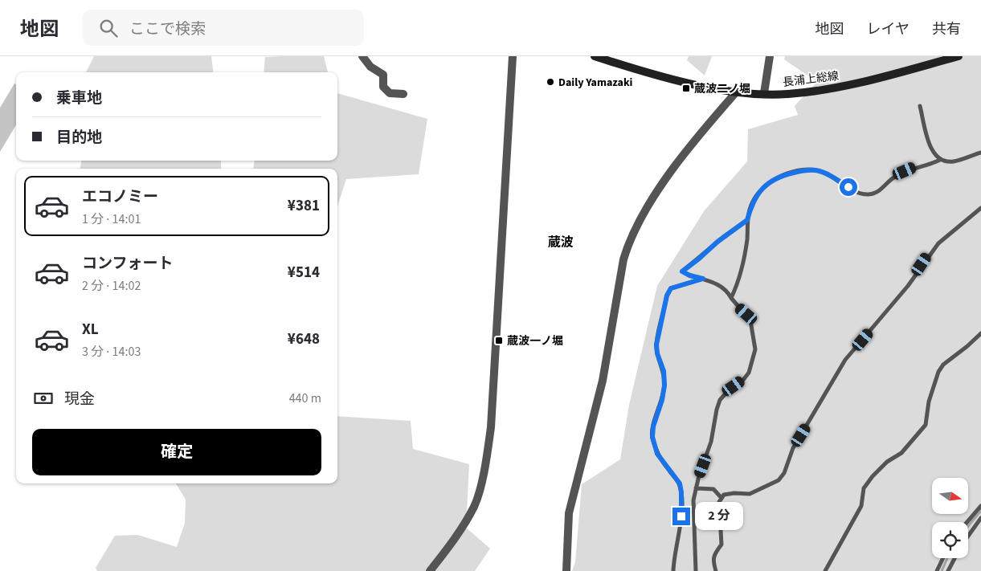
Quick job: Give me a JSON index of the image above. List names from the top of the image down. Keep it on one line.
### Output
{"streets":{"main road":["長浦上総線"]},"districts":["蔵波"],"places":{"other":["Daily Yamazaki"],"transit":["蔵波二ノ堀","蔵波一ノ堀"]},"north":"right","page":{"header":"地図","search":"ここで検索","nav":["地図","レイヤ","共有"],"banner":["乗車地","目的地"],"list":[{"name":"エコノミー","note":"1 分 · 14:01","value":"¥381"},{"name":"コンフォート","note":"2 分 · 14:02","value":"¥514"},{"name":"XL","note":"3 分 · 14:03","value":"¥648"}],"pay":["現金","440 m"],"buttons":"確定","bubble":"2 分"}}
